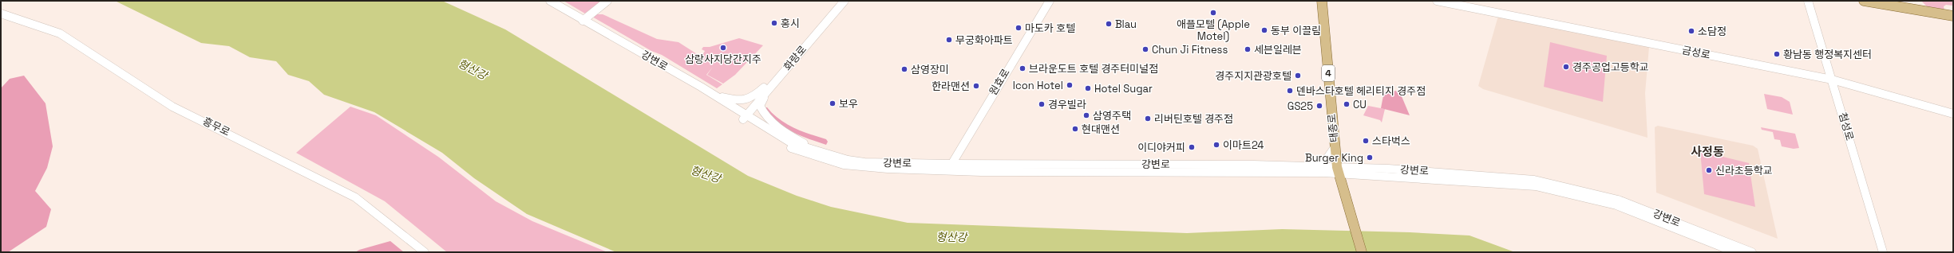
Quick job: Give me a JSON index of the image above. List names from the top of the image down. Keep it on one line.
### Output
{"streets":{"main road":["4","태종로"],"street":["금성로","화랑로","강변로","원효로","흥무로","첨성로"]},"crossings":[["금성로","첨성로"],["화랑로","강변로"],["강변로","원효로"],["강변로","태종로"]],"districts":["사정동"],"water":["형산강"],"places":["애플모텔 (Apple Motel)","홍시","Blau","마도카 호텔","동부 이끌림","소담정","무궁화아파트","삼랑사지당간지주","Chun Ji Fitness","세븐일레븐","황남동 행정복지센터","경주공업고등학교","브라운도트 호텔 경주터미널점","삼영장미","경주지지관광호텔","Icon Hotel","한라맨션","Hotel Sugar","덴바스타호텔 헤리티지 경주점","보우","경우빌라","CU","GS25","삼영주택","리버틴호텔 경주점","현대맨션","스타벅스","이마트24","이디야커피","Burger King","신라초등학교"]}
